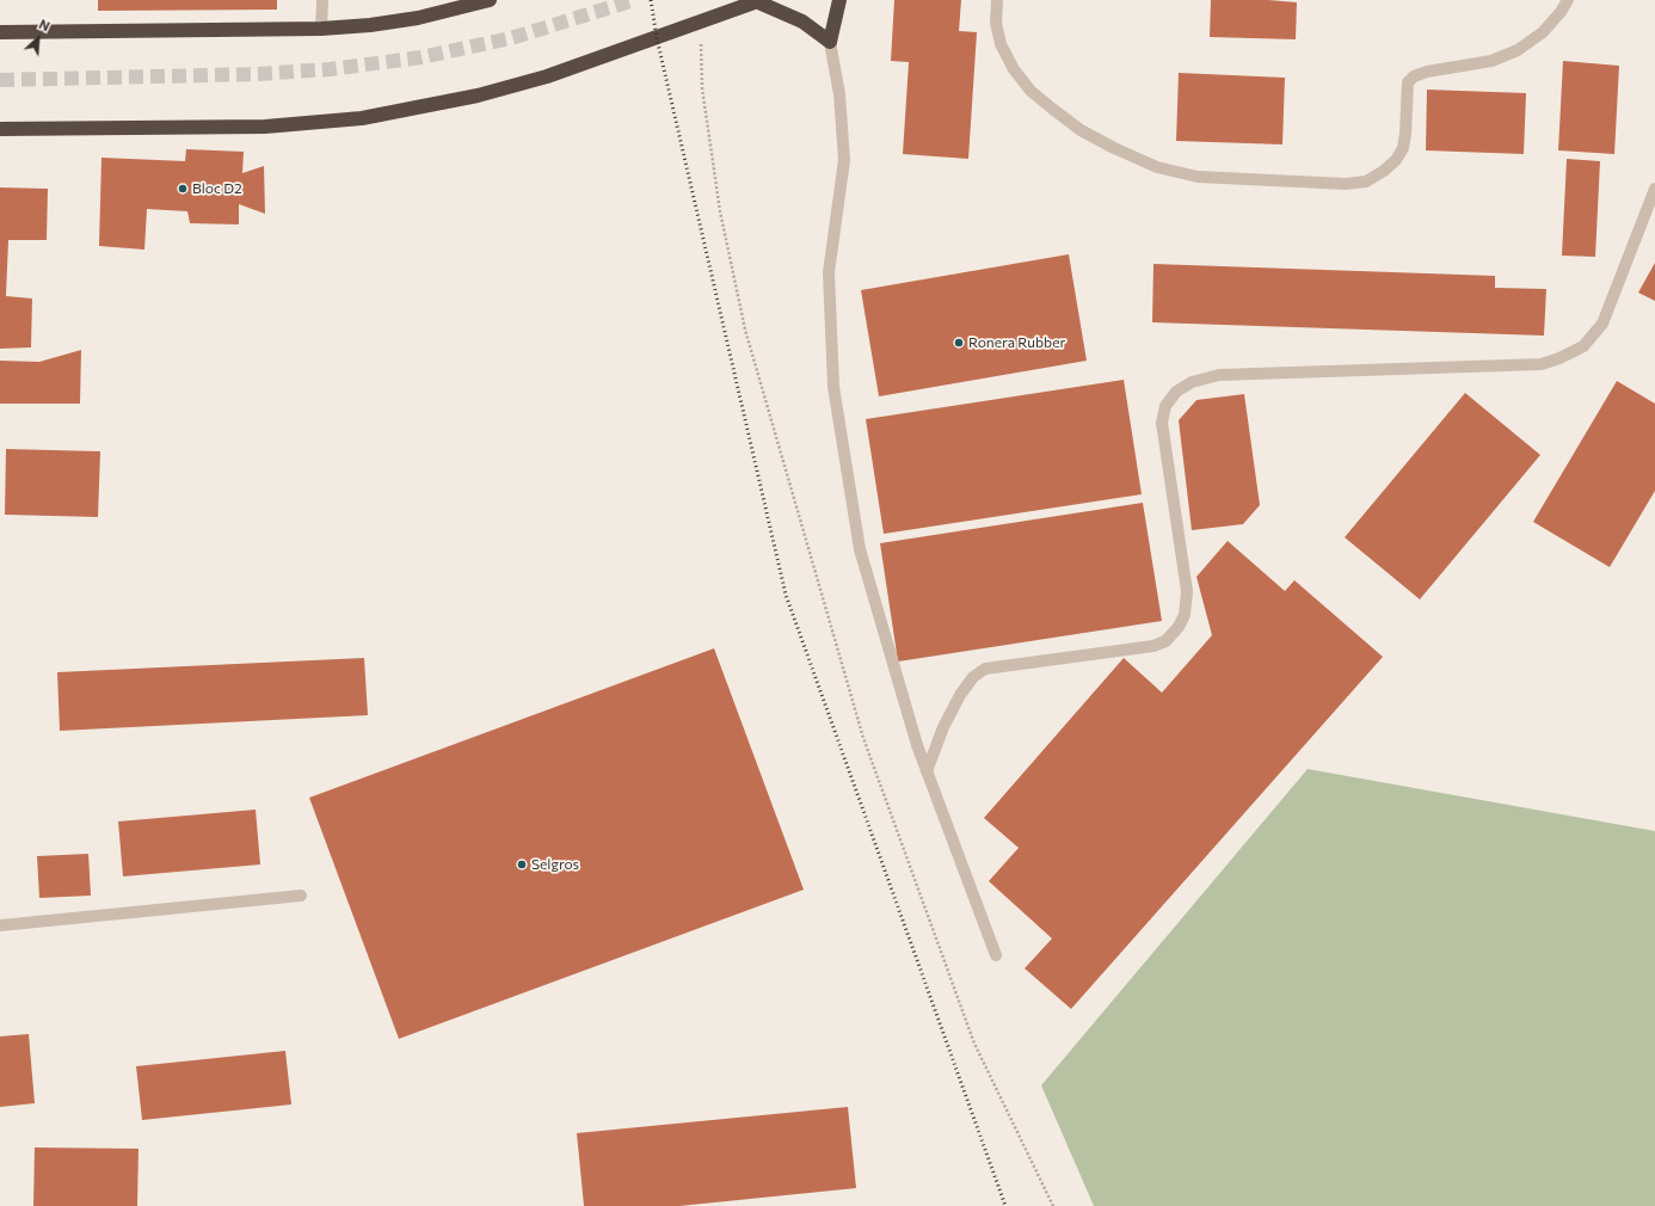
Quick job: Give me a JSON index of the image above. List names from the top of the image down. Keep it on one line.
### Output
{"places":["Bloc D2","Ronera Rubber","Selgros"],"north":"top right"}
